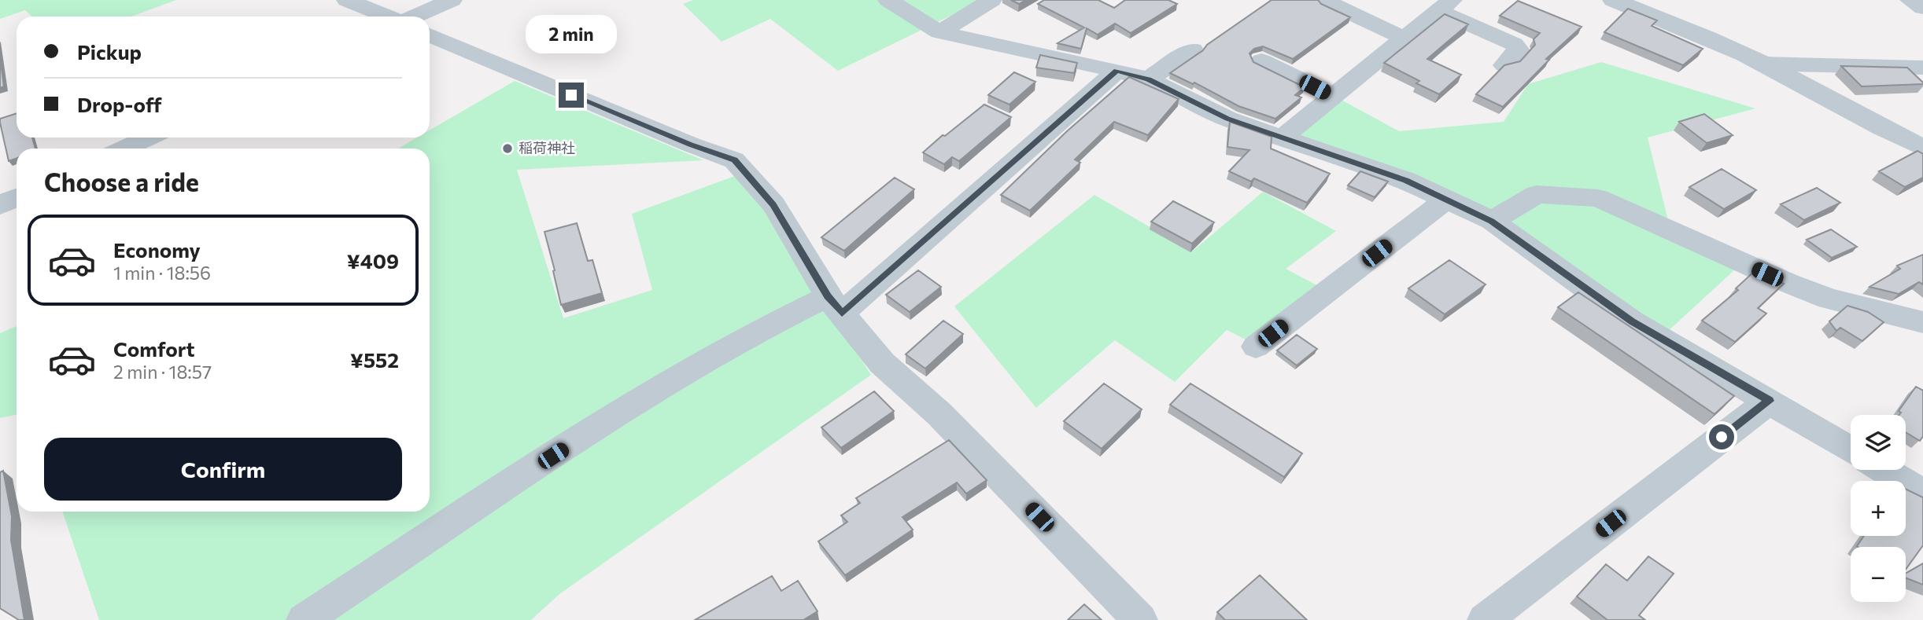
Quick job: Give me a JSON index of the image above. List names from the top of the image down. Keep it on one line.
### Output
{"places":["稲荷神社"],"page":{"bubble":"2 min","banner":["Pickup","Drop-off"],"heading":"Choose a ride","list":[{"name":"Economy","note":"1 min · 18:56","value":"¥409"},{"name":"Comfort","note":"2 min · 18:57","value":"¥552"}],"map_buttons":["+","−"],"buttons":"Confirm"}}
